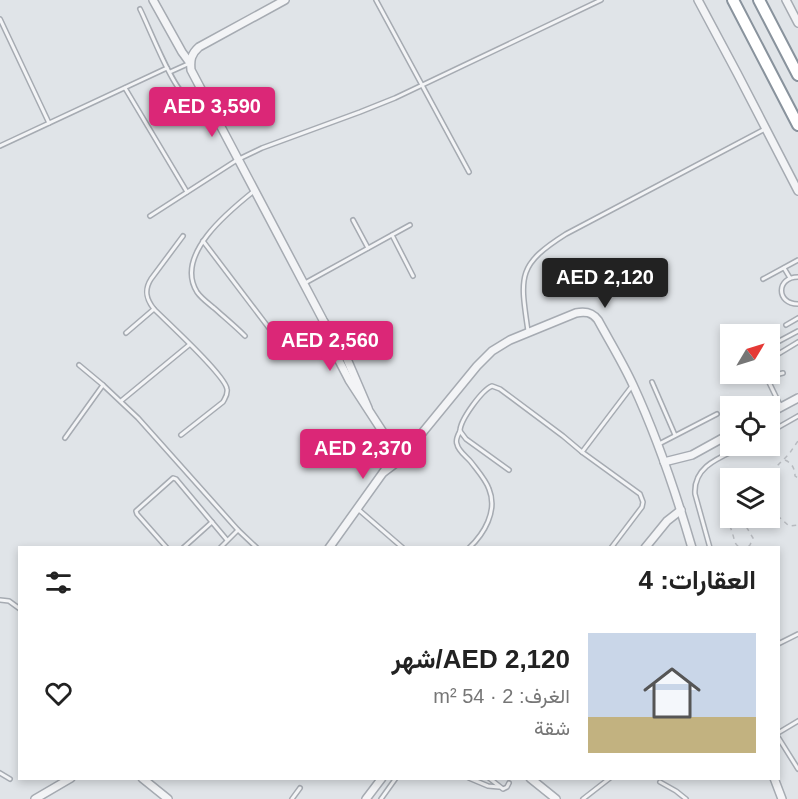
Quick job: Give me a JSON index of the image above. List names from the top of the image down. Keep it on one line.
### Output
{"north":"top right","page":{"price":["AED 3,590","AED 2,120","AED 2,560","AED 2,370"],"heading":"العقارات: 4","list":[{"name":"AED 2,120/شهر","note":"الغرف: 2 · 54 m² · شقة"}]}}
